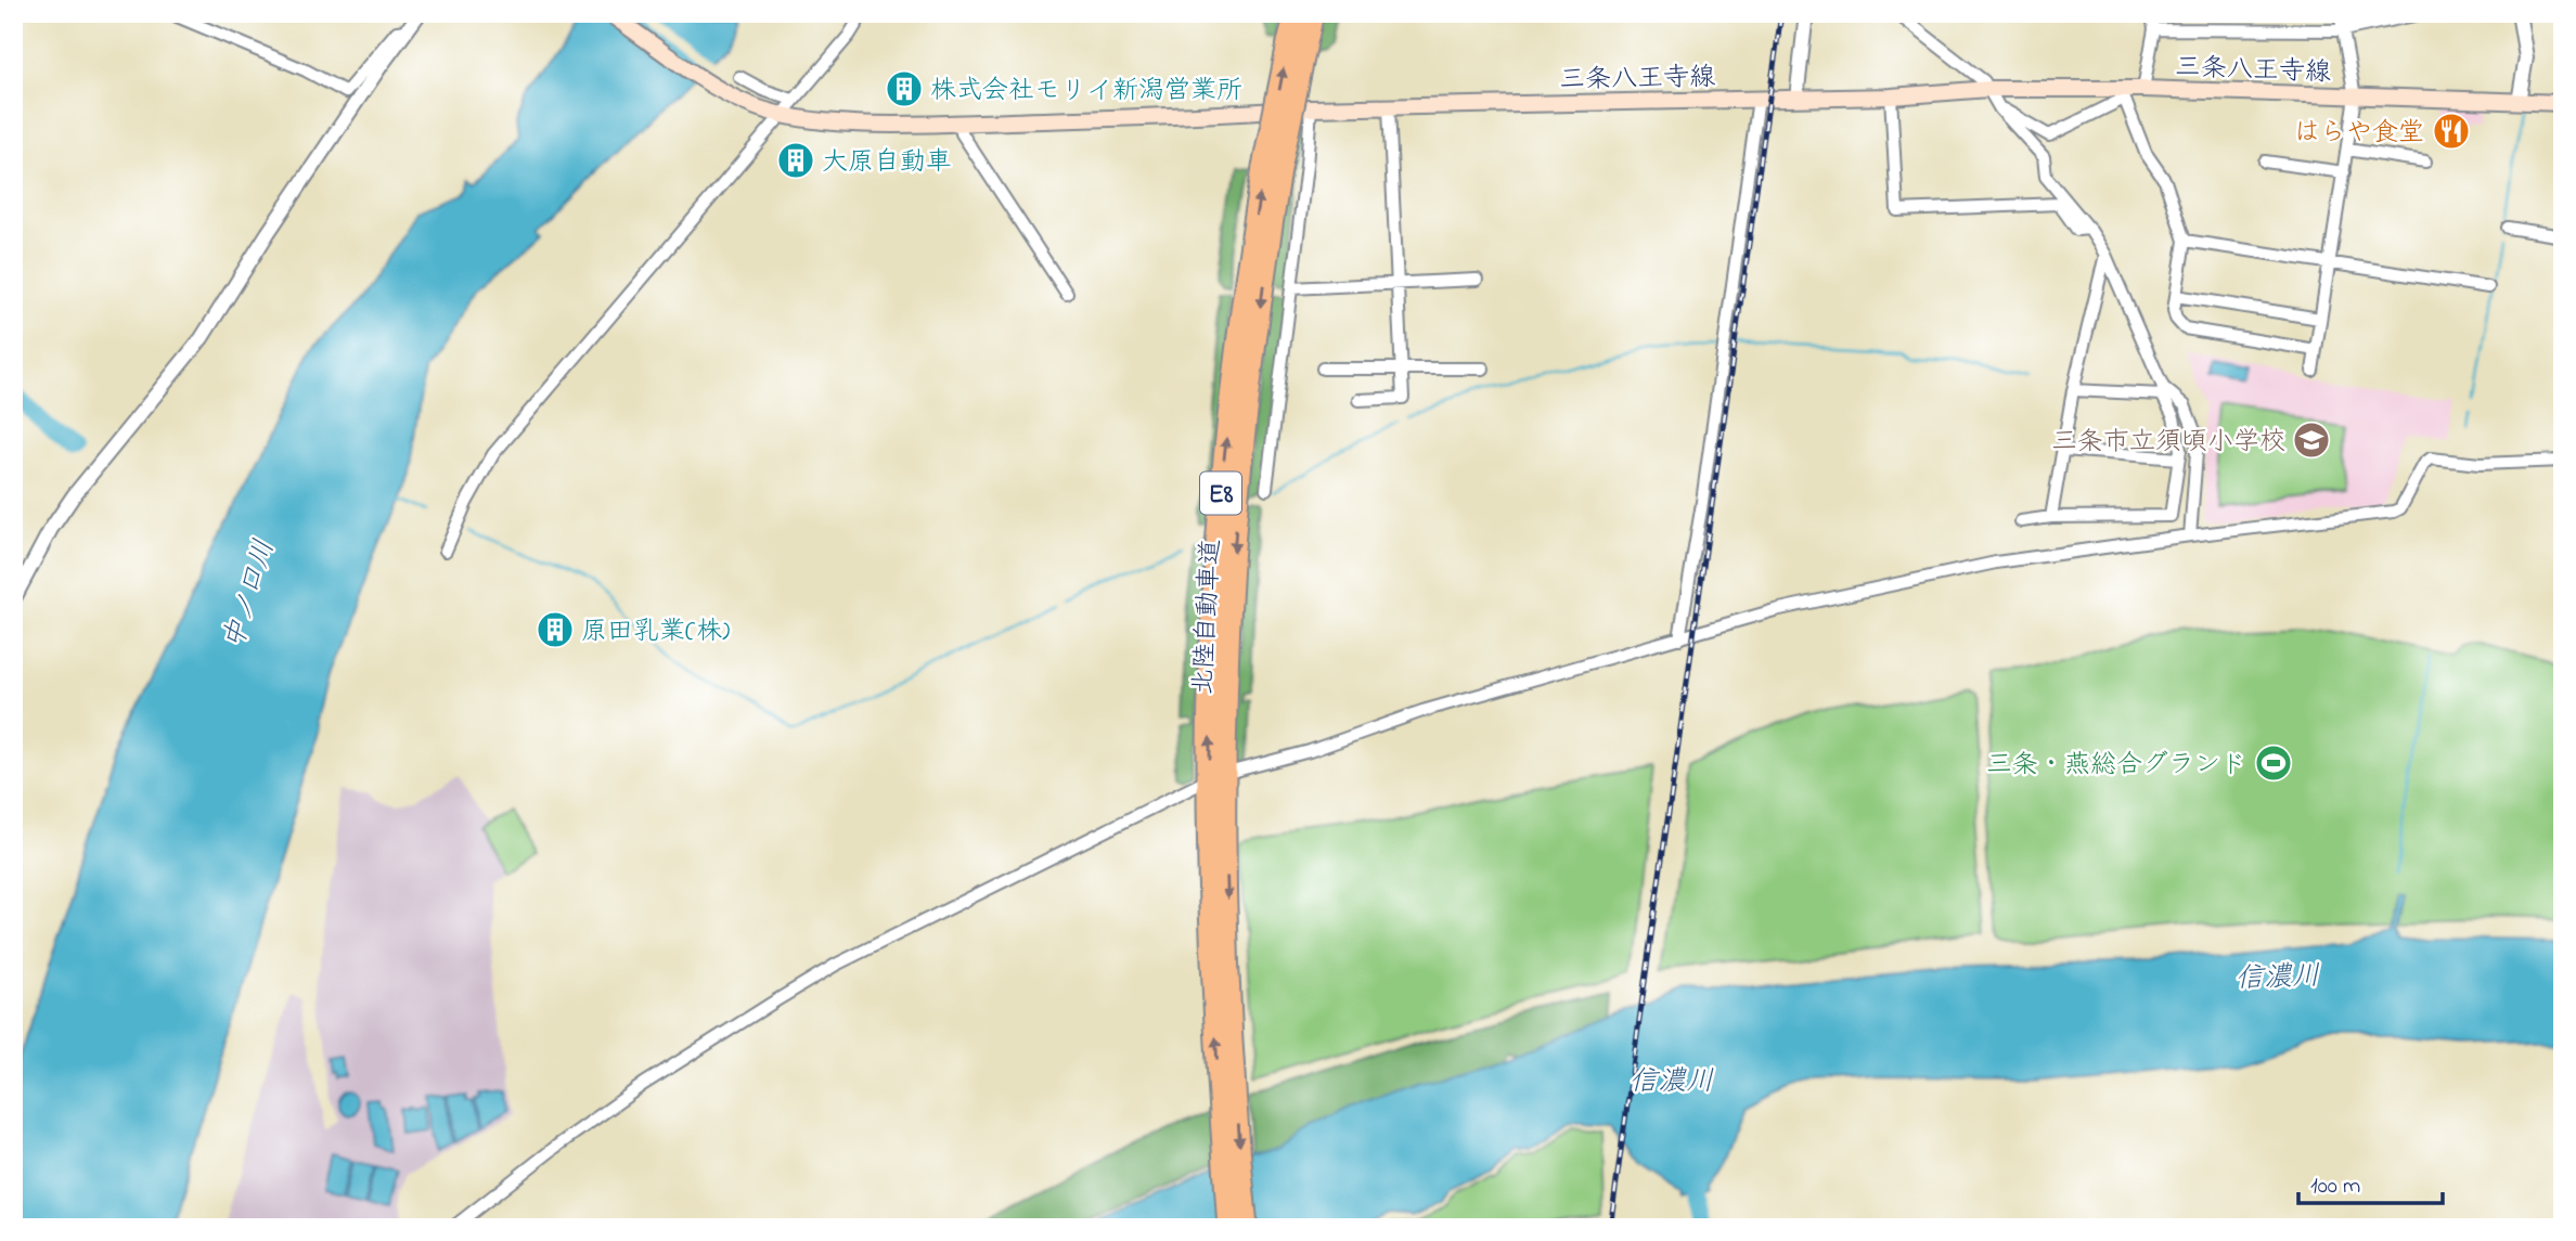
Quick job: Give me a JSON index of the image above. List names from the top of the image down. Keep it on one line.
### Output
{"streets":{"highway":["E8","北陸自動車道"],"main road":["三条八王寺線"]},"water":["中ノ口川","信濃川"],"places":{"building":["株式会社モリイ新潟営業所","大原自動車","原田乳業(株)"],"restaurant":["はらや食堂"],"school or university":["三条市立須頃小学校"],"sports":["三条・燕総合グランド"]},"scale_bar":"100 m"}
